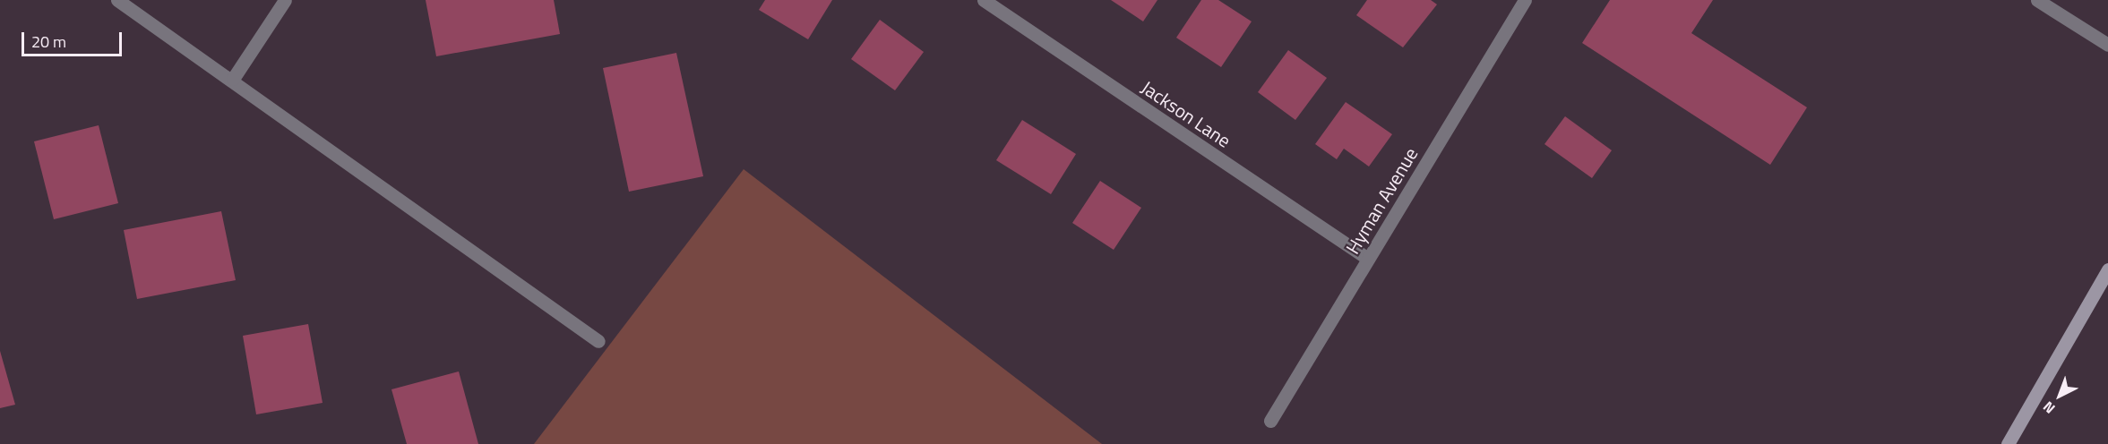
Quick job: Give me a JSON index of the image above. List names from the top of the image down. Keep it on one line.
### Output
{"streets":{"street":["Jackson Lane","Hyman Avenue"]},"crossings":[["Jackson Lane","Hyman Avenue"]],"scale_bar":"20 m","north":"bottom left"}
